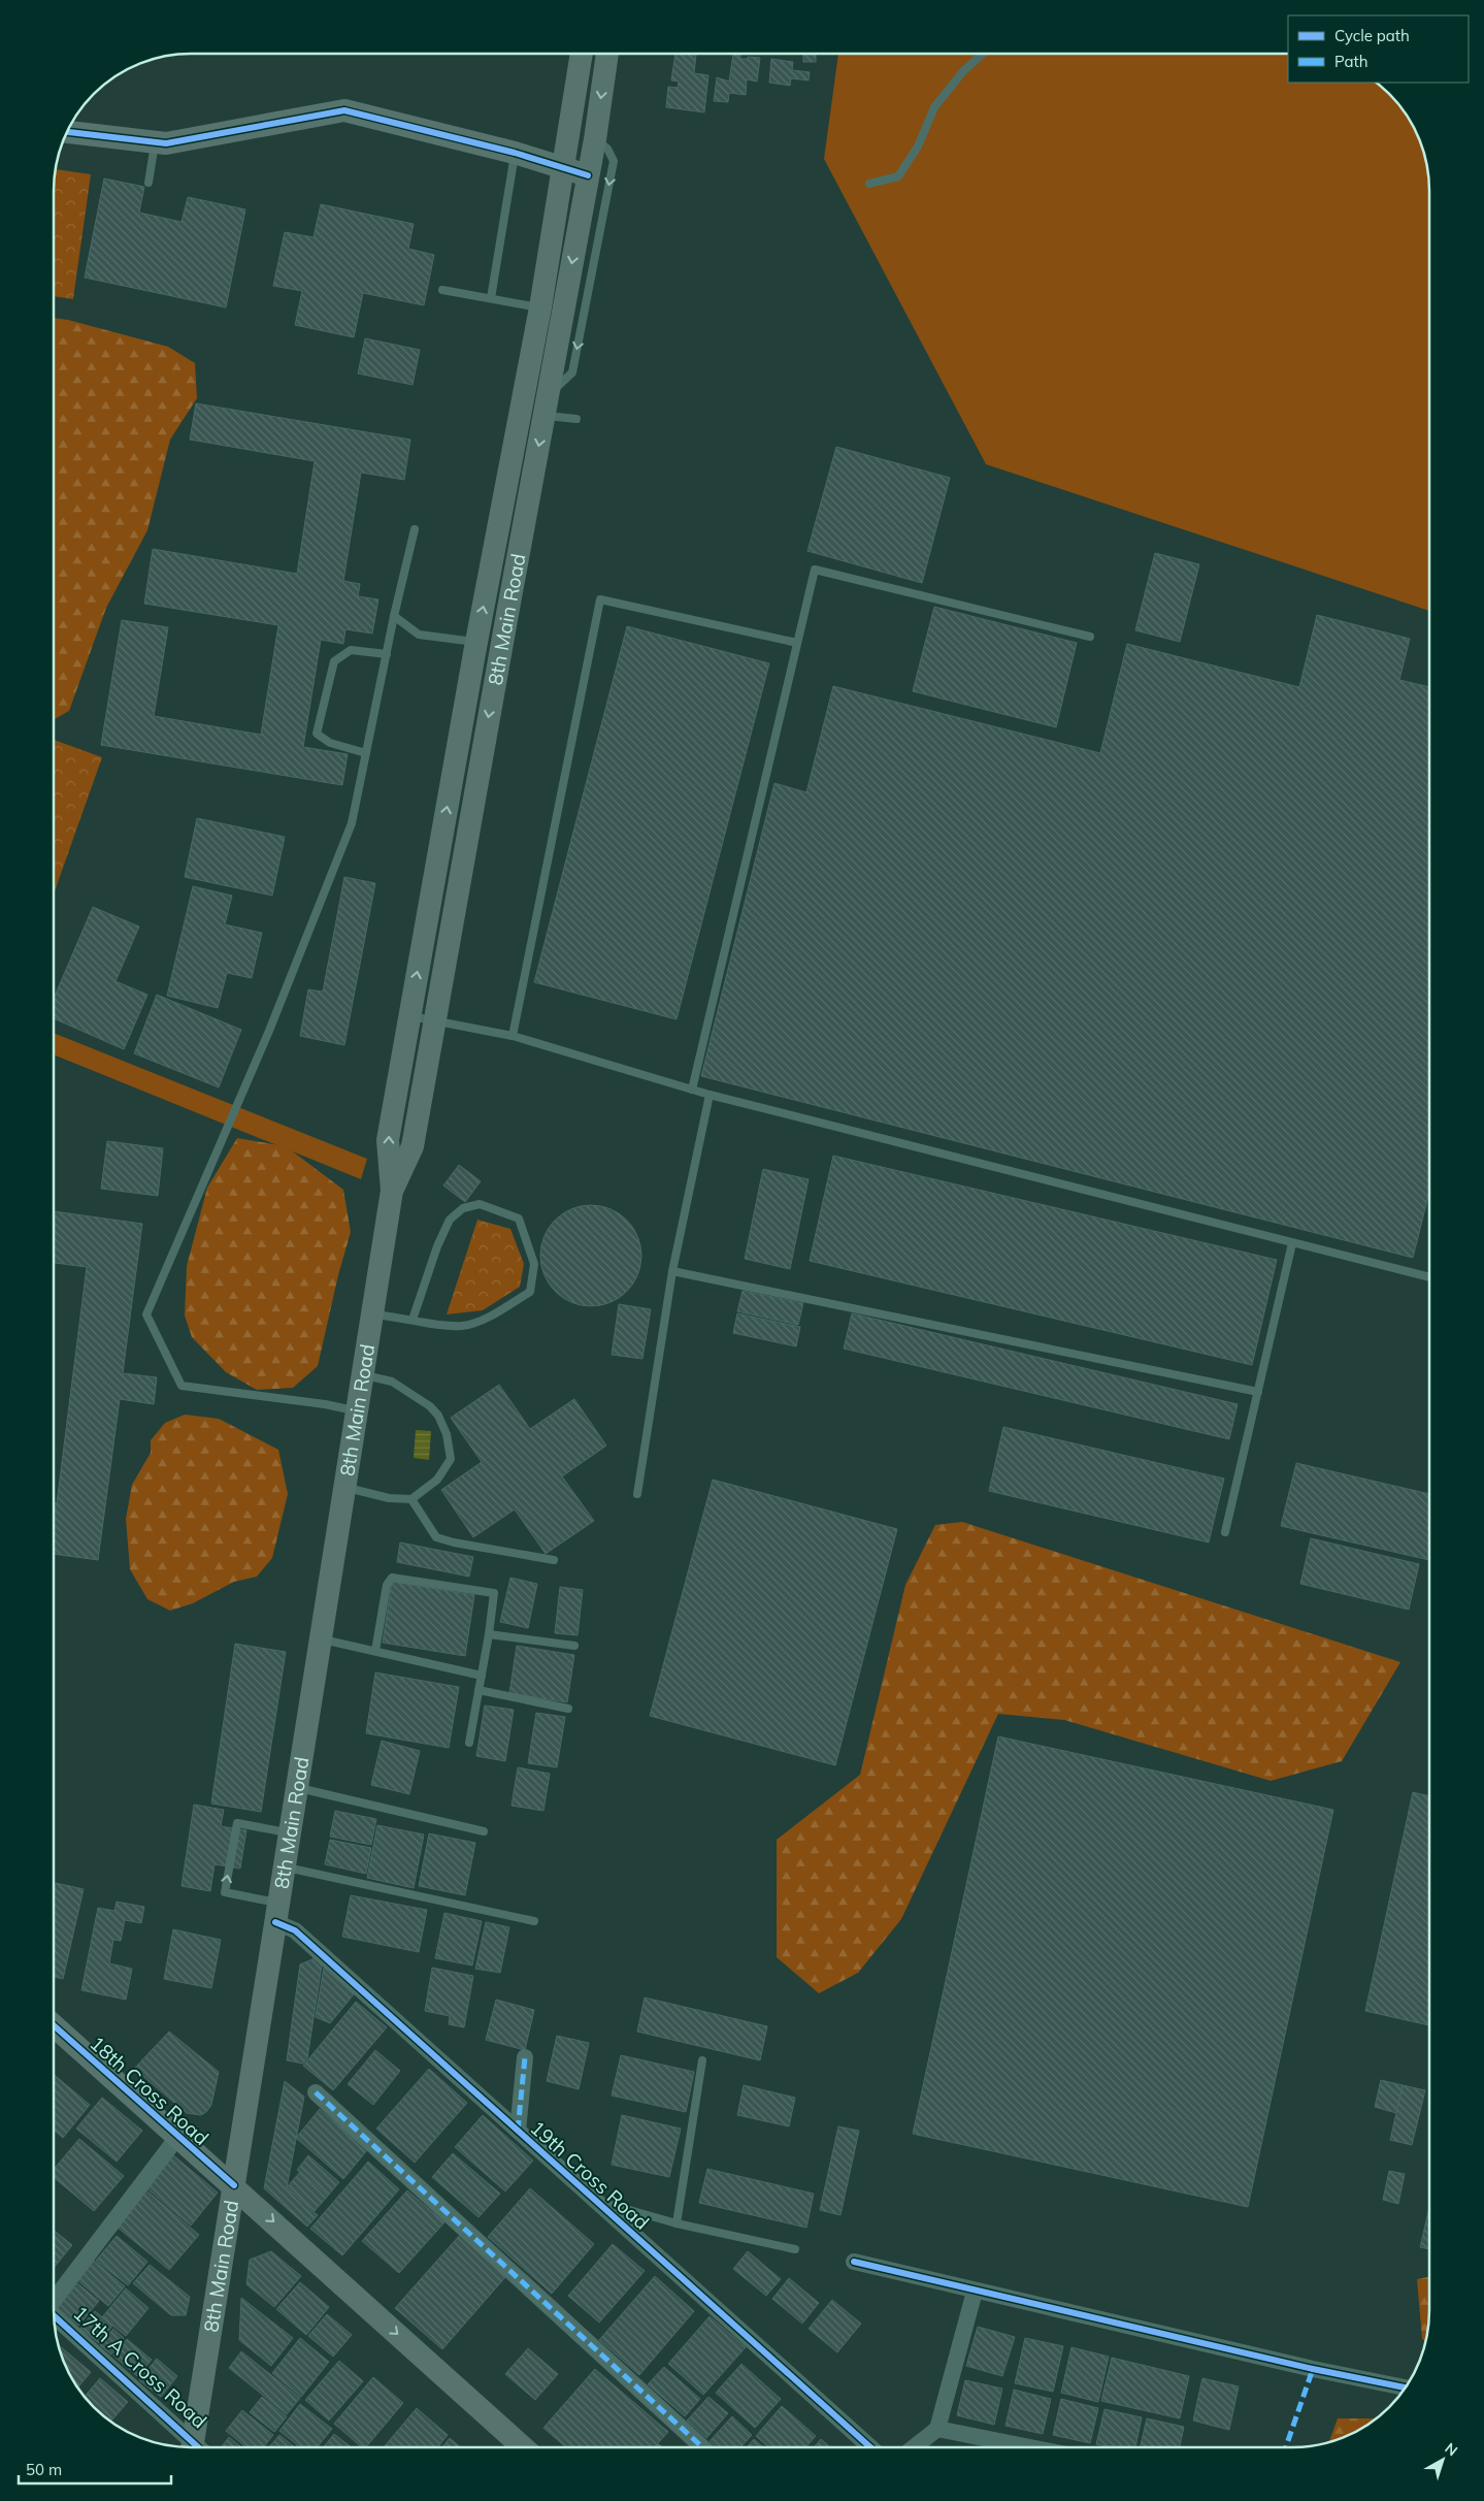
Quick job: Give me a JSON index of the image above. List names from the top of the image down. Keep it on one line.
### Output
{"streets":{"main road":["8th Main Road","18th Cross Road"],"street":["19th Cross Road","17th A Cross Road"]},"crossings":[["8th Main Road","18th Cross Road"],["8th Main Road","19th Cross Road"]],"one_way":["18th Cross Road"],"legend":["Cycle path","Path"],"scale_bar":"50 m","north":"top right"}
